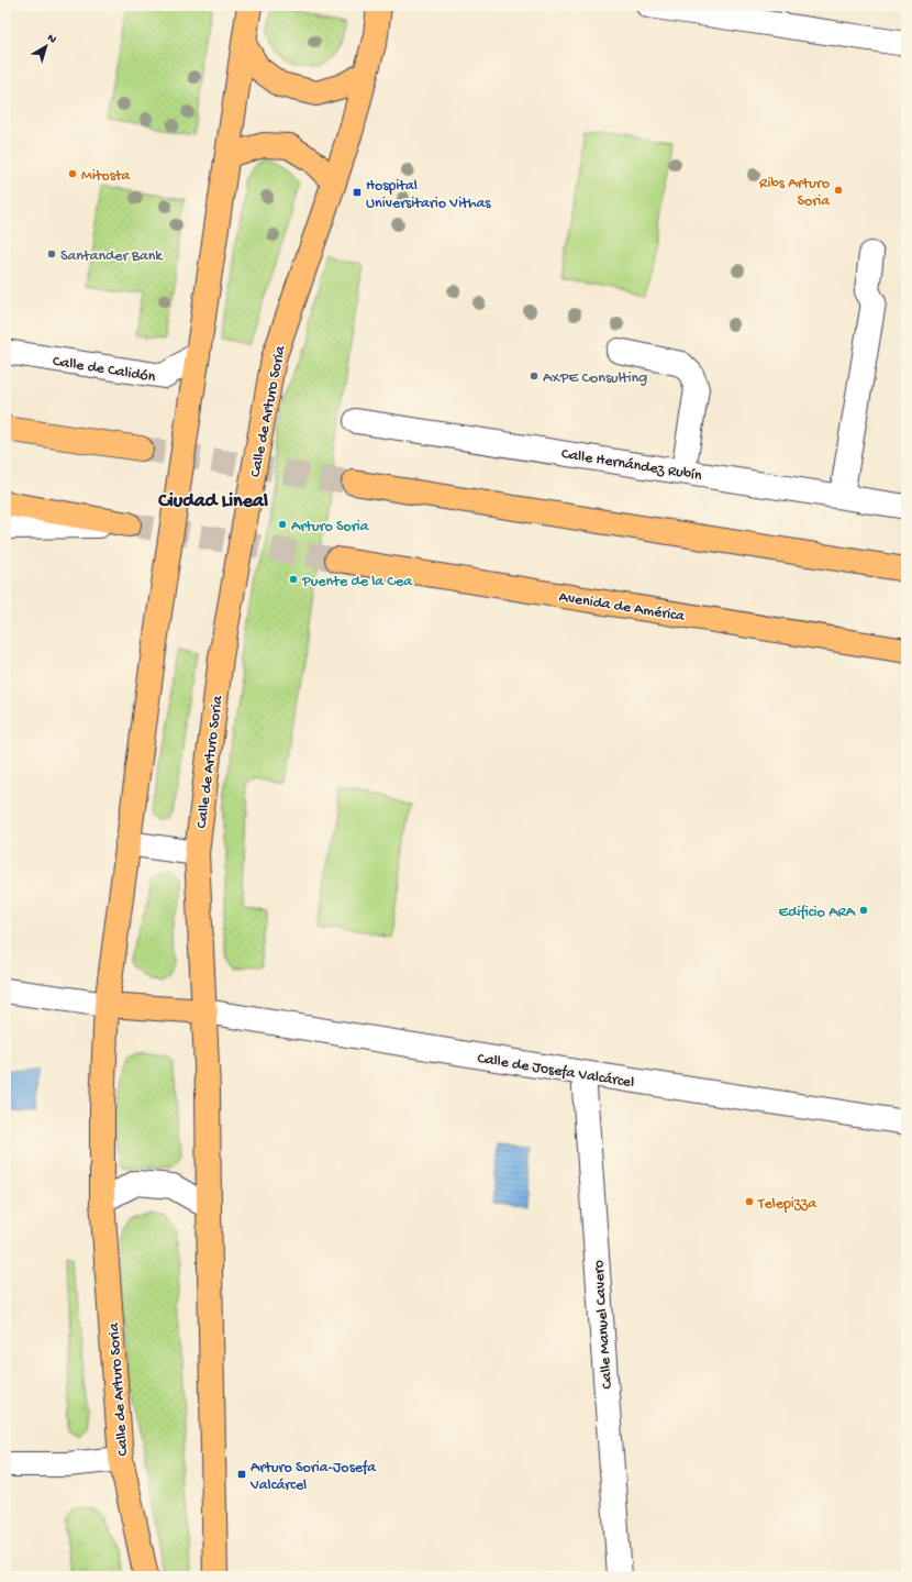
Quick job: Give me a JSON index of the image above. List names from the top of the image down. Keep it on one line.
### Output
{"streets":{"main road":["Calle de Arturo Soria","Avenida de América"],"street":["Calle de Calidón","Calle Hernández Rubín","Calle de Josefa Valcárcel","Calle Manuel Cavero"]},"crossings":[["Calle de Calidón","Calle de Arturo Soria"],["Calle de Arturo Soria","Calle de Josefa Valcárcel"],["Calle de Josefa Valcárcel","Calle Manuel Cavero"]],"districts":["Ciudad Lineal"],"places":{"other":["Mitosta","Ribs Arturo Soria","Santander Bank","AXPE Consulting","Arturo Soria","Puente de la Cea","Edificio ARA","Telepizza"],"transit":["Hospital Universitario Vithas","Arturo Soria-Josefa Valcárcel"]},"north":"top right"}
